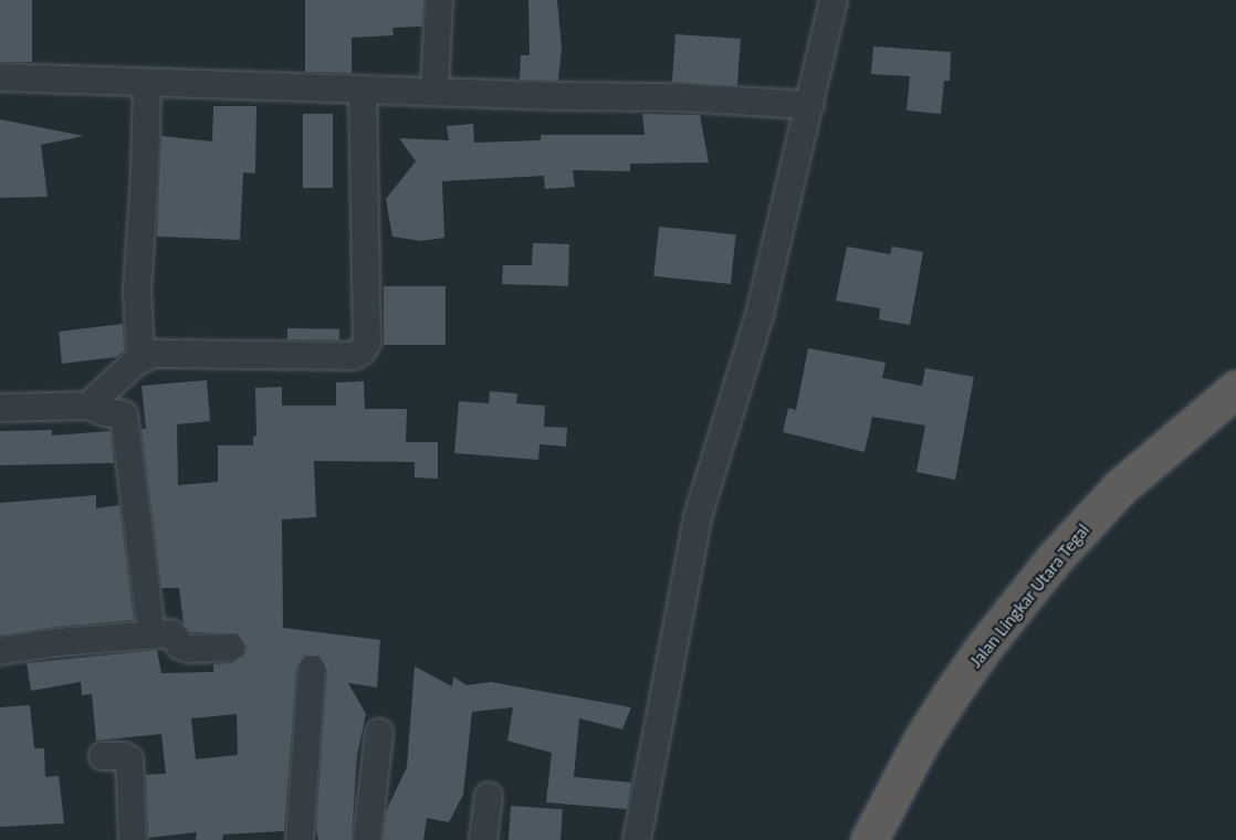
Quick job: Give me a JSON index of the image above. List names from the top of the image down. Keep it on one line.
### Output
{"streets":{"highway":["Jalan Lingkar Utara Tegal"]}}
